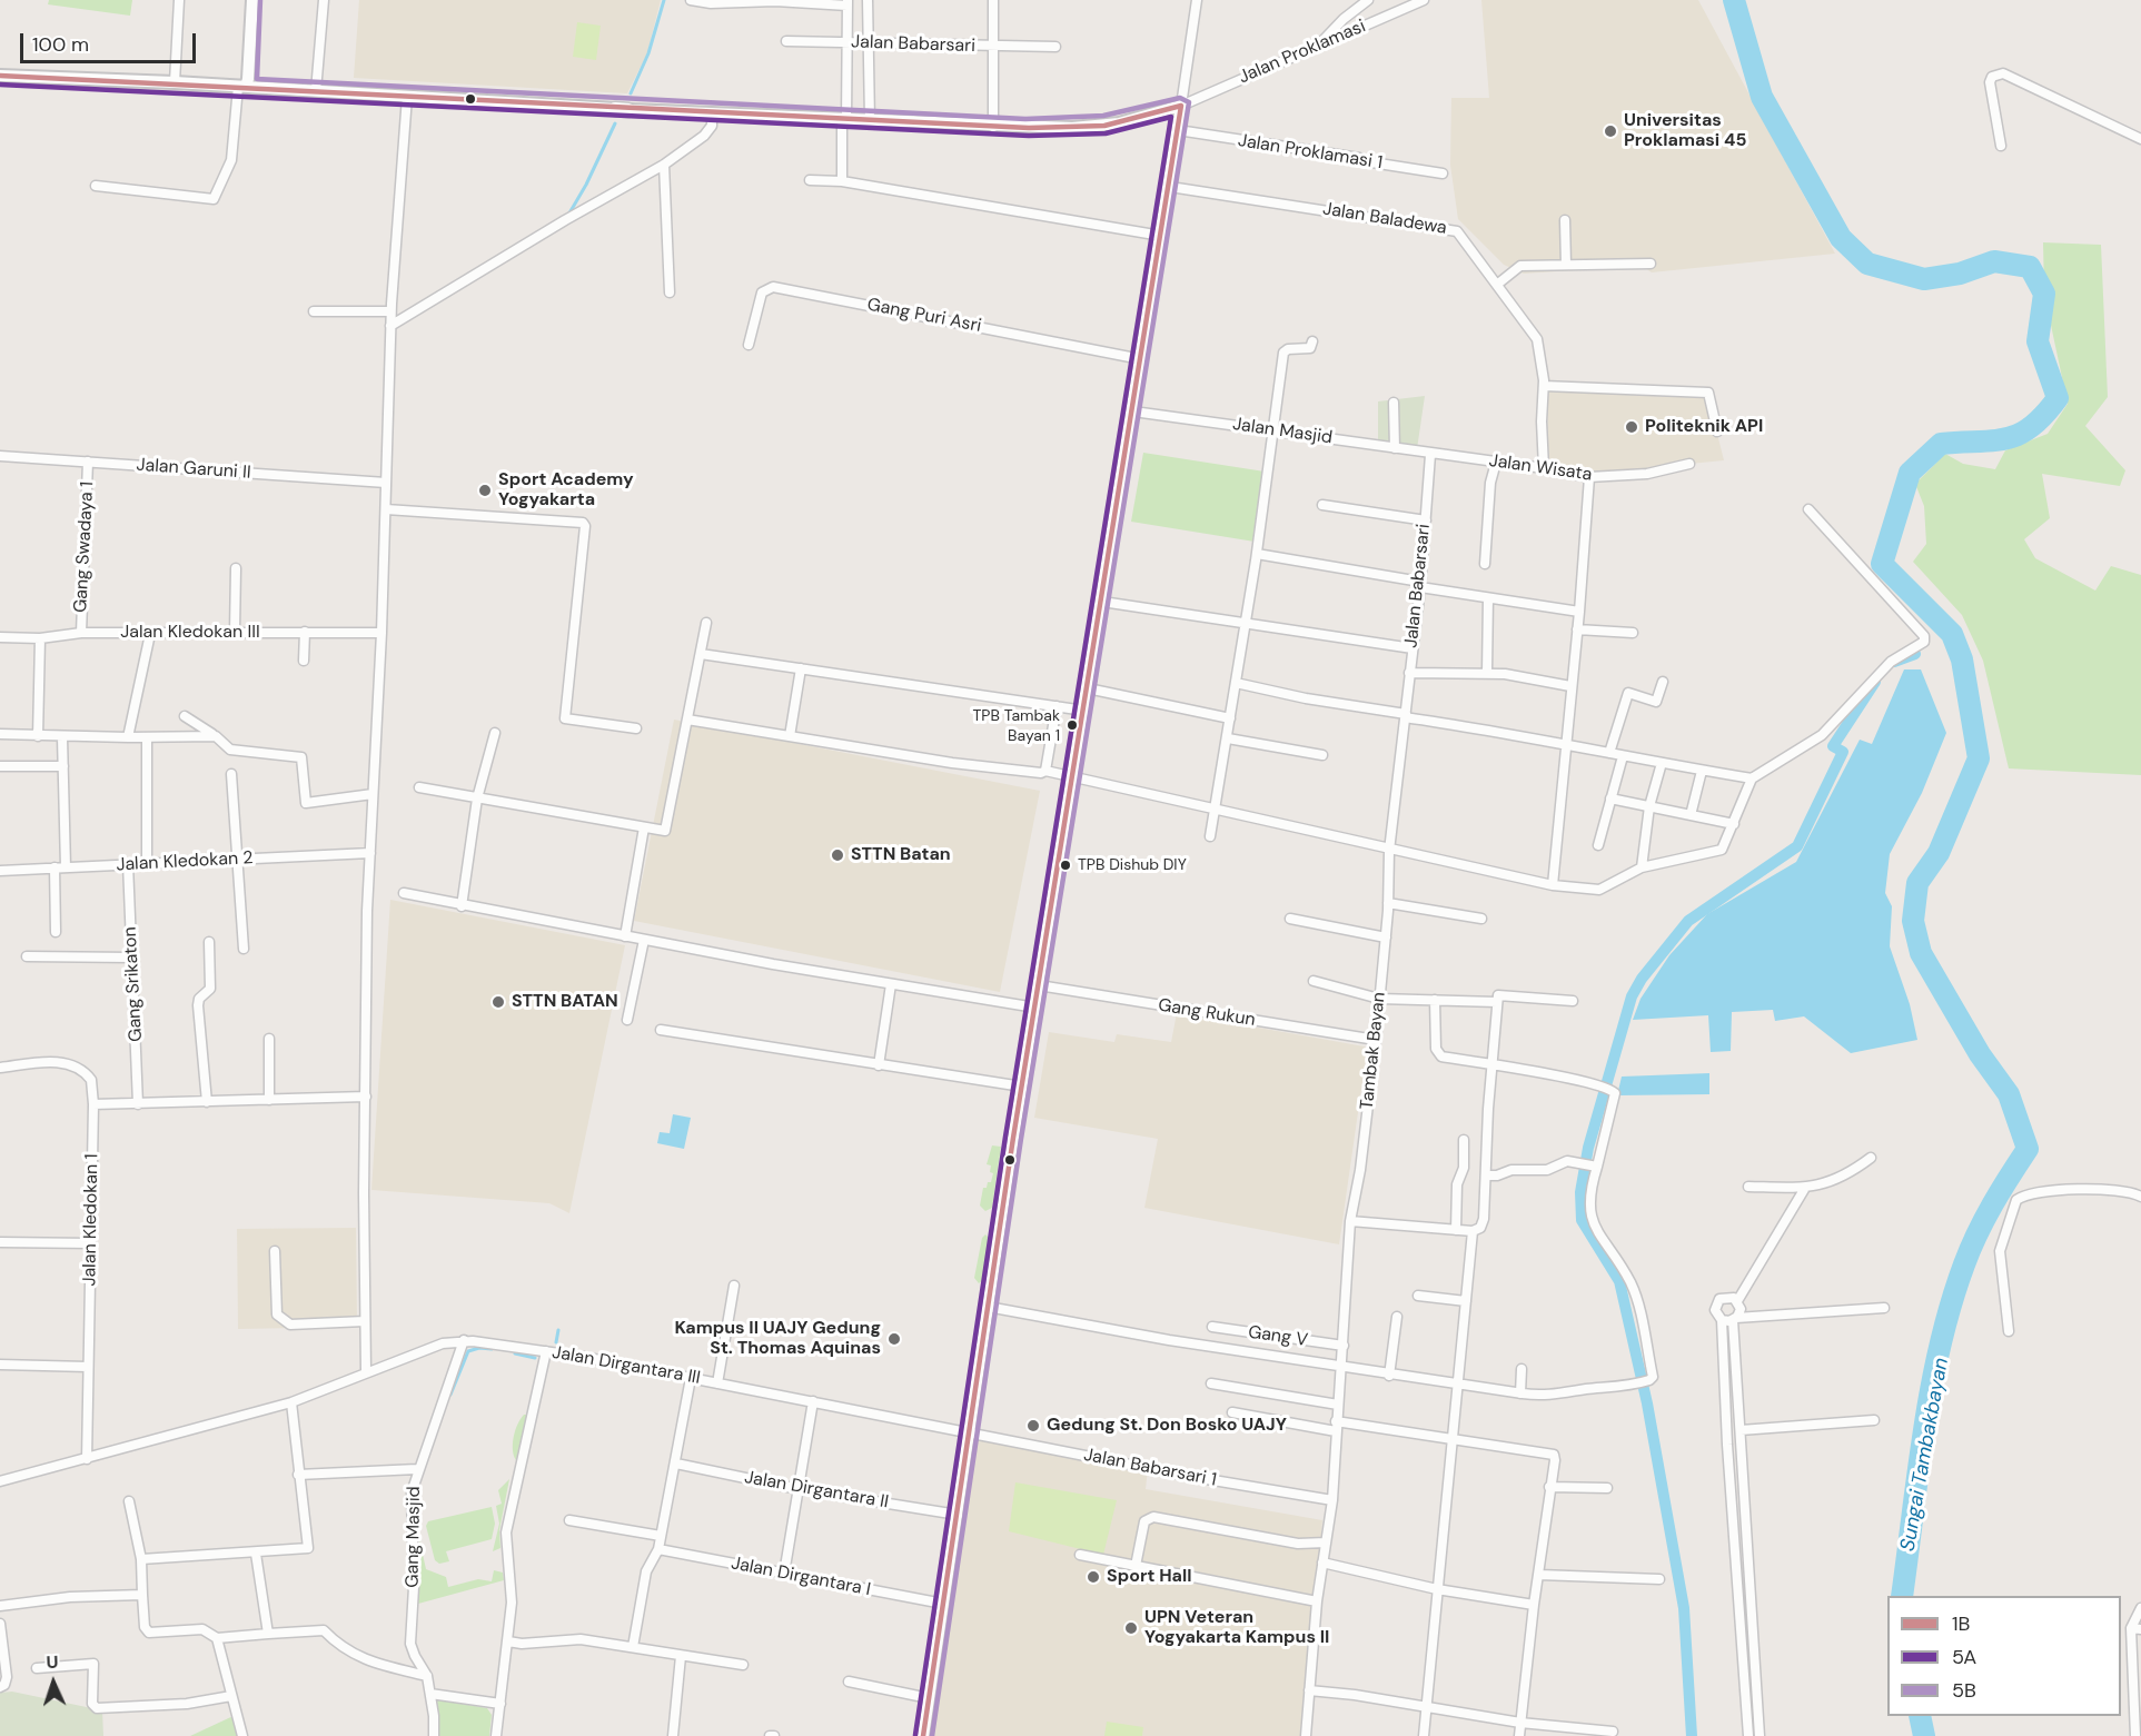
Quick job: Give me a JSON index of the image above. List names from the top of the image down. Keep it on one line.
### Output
{"streets":{"street":["Jalan Babarsari","Jalan Proklamasi","Jalan Proklamasi 1","Jalan Baladewa","Gang Puri Asri","Jalan Masjid","Jalan Wisata","Jalan Garuni II","Gang Swadaya 1","Jalan Kledokan III","Jalan Kledokan 2","Gang Srikaton","Gang Rukun","Tambak Bayan","Jalan Kledokan 1","Gang V","Jalan Dirgantara III","Jalan Babarsari 1","Jalan Dirgantara II","Gang Masjid","Jalan Dirgantara I"]},"crossings":[["Jalan Babarsari","Jalan Masjid"],["Jalan Babarsari","Jalan Wisata"],["Jalan Babarsari","Tambak Bayan"],["Jalan Baladewa","Jalan Wisata"],["Jalan Masjid","Jalan Wisata"],["Jalan Garuni II","Gang Swadaya 1"],["Gang Swadaya 1","Jalan Kledokan III"],["Jalan Kledokan 2","Gang Srikaton"],["Gang Rukun","Tambak Bayan"],["Tambak Bayan","Gang V"],["Tambak Bayan","Jalan Babarsari 1"],["Jalan Kledokan 1","Jalan Dirgantara III"],["Jalan Dirgantara III","Jalan Babarsari 1"],["Jalan Dirgantara III","Gang Masjid"]],"water":["Sungai Tambakbayan"],"places":["Universitas Proklamasi 45","Politeknik API","Sport Academy Yogyakarta","TPB Tambak Bayan 1","STTN Batan","TPB Dishub DIY","STTN BATAN","Kampus II UAJY Gedung St. Thomas Aquinas","Gedung St. Don Bosko UAJY","Sport Hall","UPN Veteran Yogyakarta Kampus II"],"lines":["transit line 5B","transit line 1B","transit line 5A"],"legend":["1B","5A","5B"],"scale_bar":"100 m","north":"top"}
